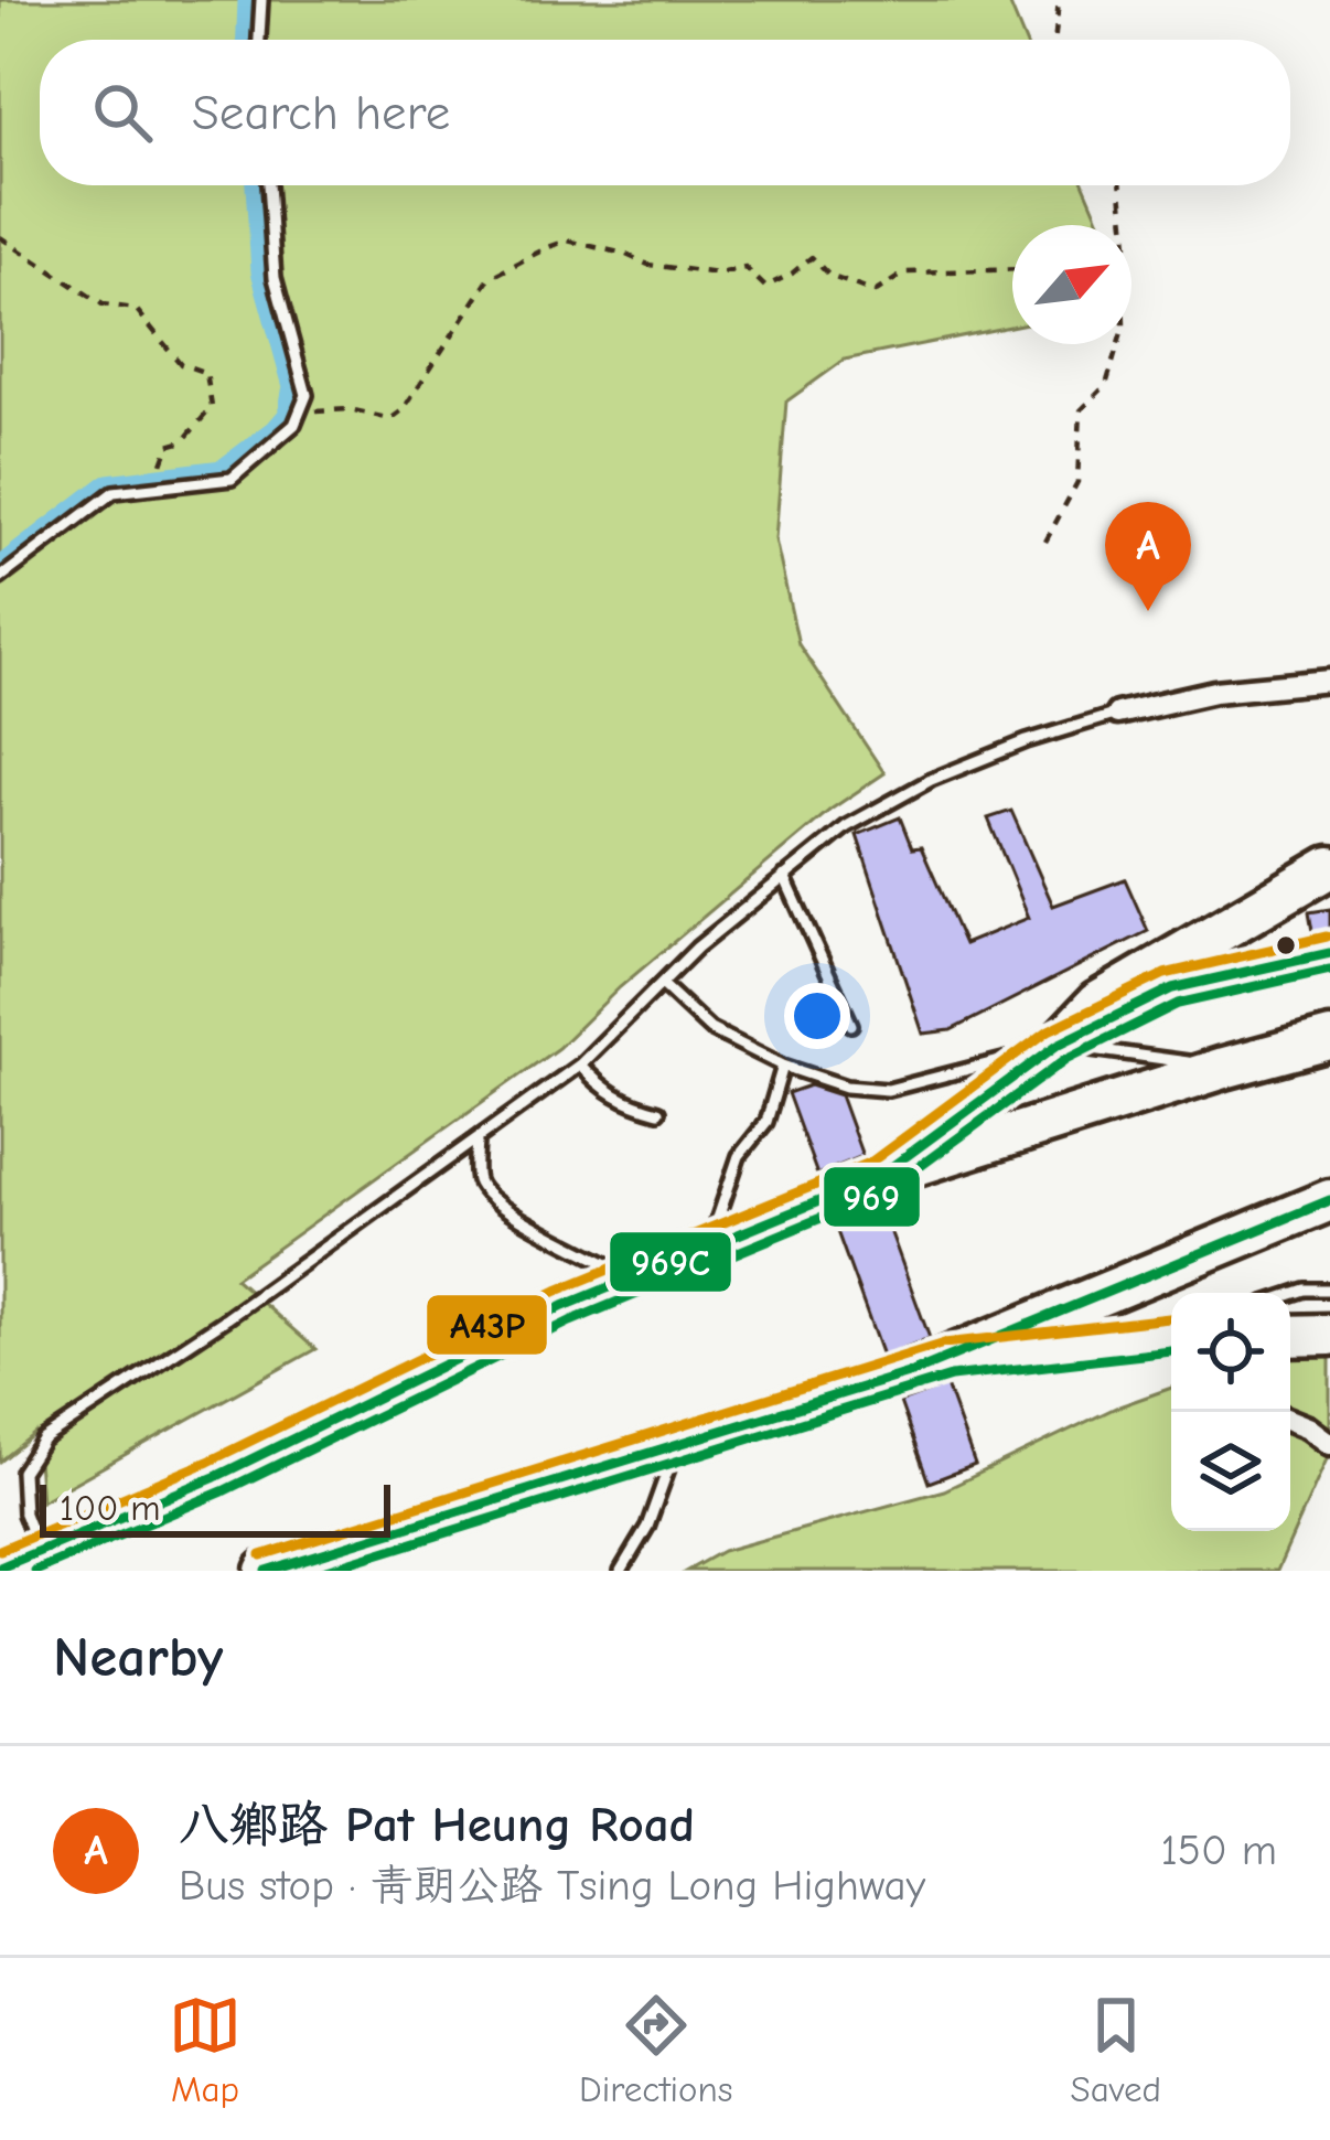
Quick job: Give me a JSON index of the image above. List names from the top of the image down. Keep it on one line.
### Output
{"lines":["transit line A43P","transit line 969C","transit line 969"],"scale_bar":"100 m","north":"top right","page":{"search":"Search here","pins":"A","scale":"100 m","heading":"Nearby","list":[{"mark":"A","name":"八鄉路 Pat Heung Road","note":"Bus stop · 青朗公路 Tsing Long Highway","value":"150 m"}],"nav":["Map","Directions","Saved"]}}
